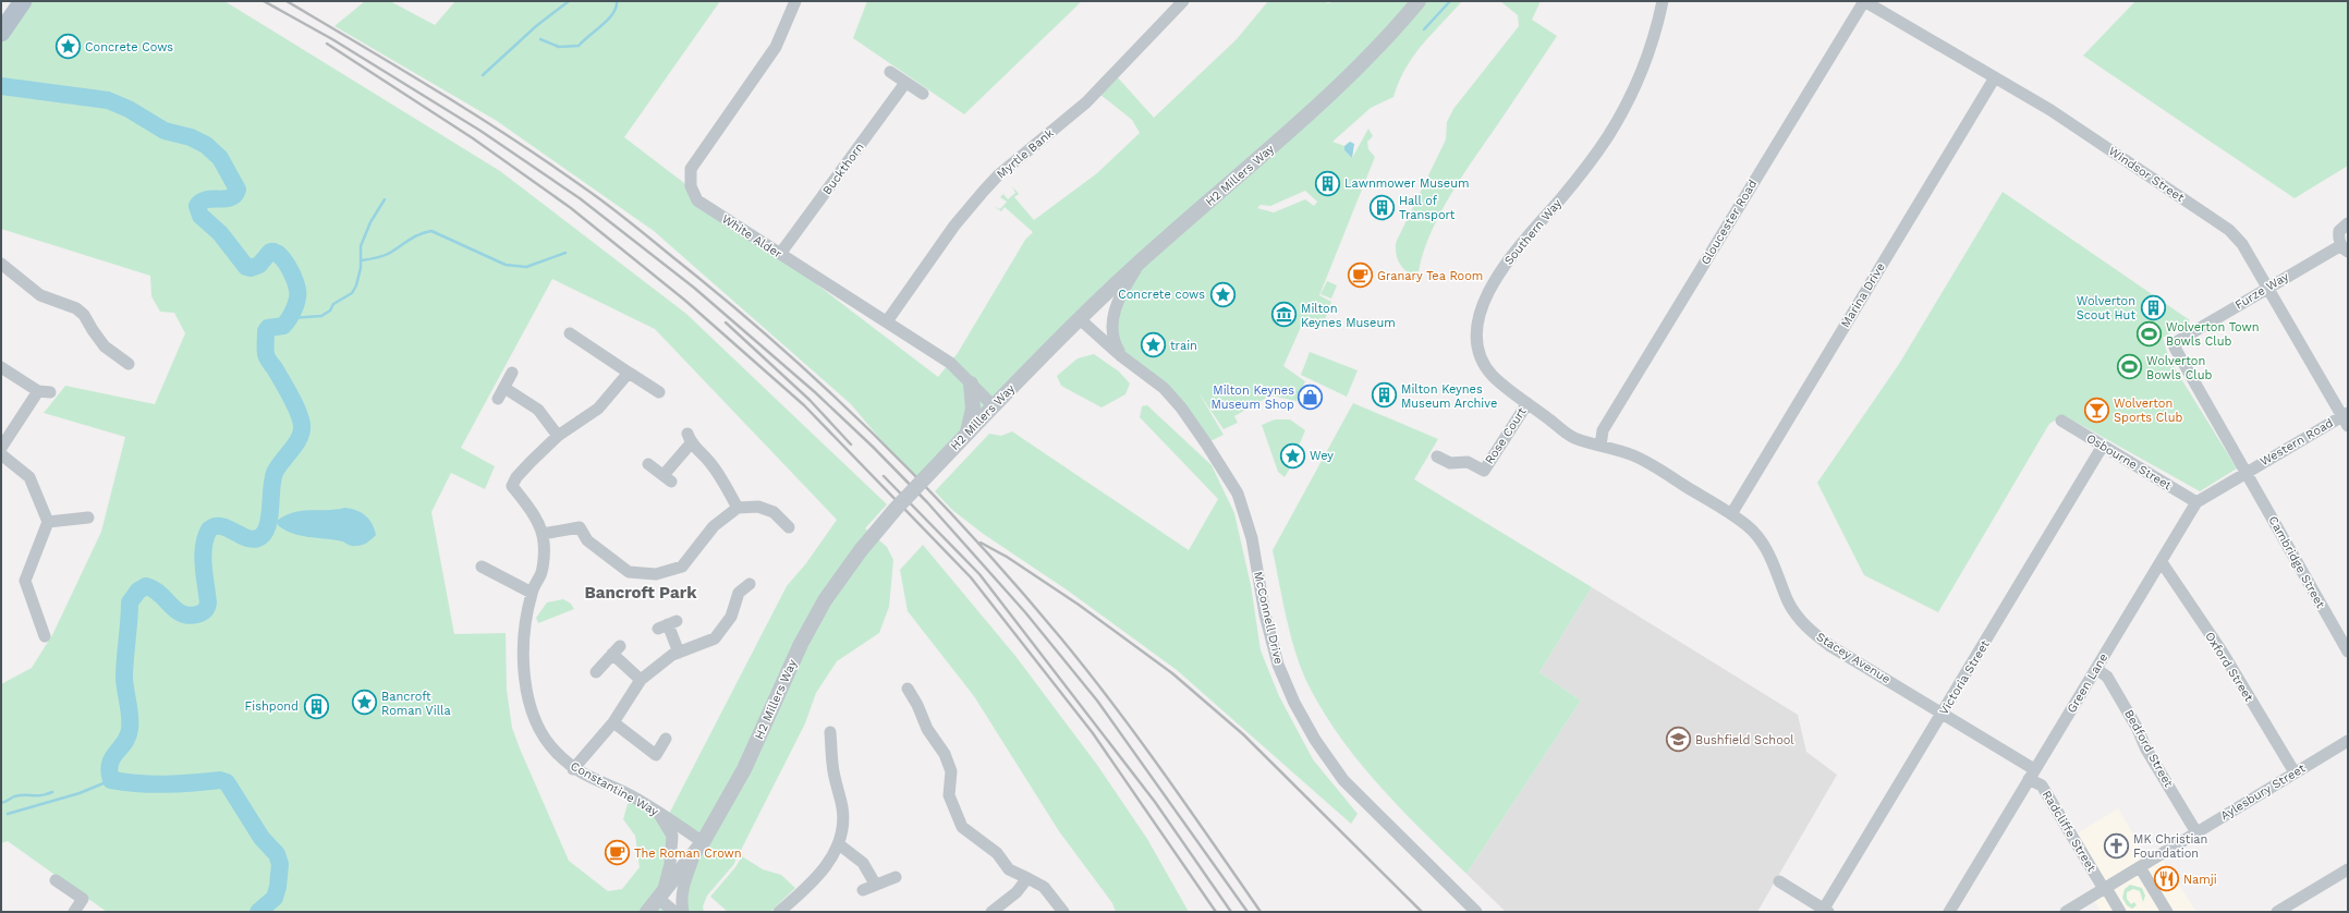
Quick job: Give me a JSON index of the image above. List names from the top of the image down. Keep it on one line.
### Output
{"streets":{"street":["Myrtle Bank","Buckthorn","Windsor Street","H2 Millers Way","Gloucester Road","Southern Way","White Alder","Furze Way","Marina Drive","Rose Court","Western Road","Osbourne Street","Cambridge Street","McConnell Drive","Stacey Avenue","Oxford Street","Victoria Street","Green Lane","Bedford Street","Constantine Way","Aylesbury Street","Radcliffe Street"]},"crossings":[["Myrtle Bank","White Alder"],["Buckthorn","White Alder"],["Windsor Street","Gloucester Road"],["Windsor Street","Furze Way"],["Windsor Street","Marina Drive"],["Windsor Street","Western Road"],["H2 Millers Way","White Alder"],["H2 Millers Way","McConnell Drive"],["H2 Millers Way","Constantine Way"],["Gloucester Road","Southern Way"],["Gloucester Road","Stacey Avenue"],["Southern Way","Rose Court"],["Southern Way","Stacey Avenue"],["Furze Way","Western Road"],["Furze Way","Cambridge Street"],["Furze Way","Green Lane"],["Marina Drive","Stacey Avenue"],["Western Road","Cambridge Street"],["Western Road","Green Lane"],["Osbourne Street","Victoria Street"],["Osbourne Street","Green Lane"],["Cambridge Street","Green Lane"],["Stacey Avenue","Victoria Street"],["Stacey Avenue","Green Lane"],["Stacey Avenue","Radcliffe Street"],["Oxford Street","Green Lane"],["Oxford Street","Aylesbury Street"],["Green Lane","Bedford Street"],["Green Lane","Radcliffe Street"],["Bedford Street","Aylesbury Street"],["Aylesbury Street","Radcliffe Street"]],"districts":["Bancroft Park"],"places":{"place":["Concrete Cows","Concrete cows","train","Wey","Bancroft Roman Villa"],"building":["Lawnmower Museum","Hall of Transport","Wolverton Scout Hut","Milton Keynes Museum Archive","Fishpond"],"cafe":["Granary Tea Room","The Roman Crown"],"museum":["Milton Keynes Museum"],"sports":["Wolverton Town Bowls Club","Wolverton Bowls Club"],"shop":["Milton Keynes Museum Shop"],"bar":["Wolverton Sports Club"],"school or university":["Bushfield School"],"church":["MK Christian Foundation"],"restaurant":["Namji"]}}
